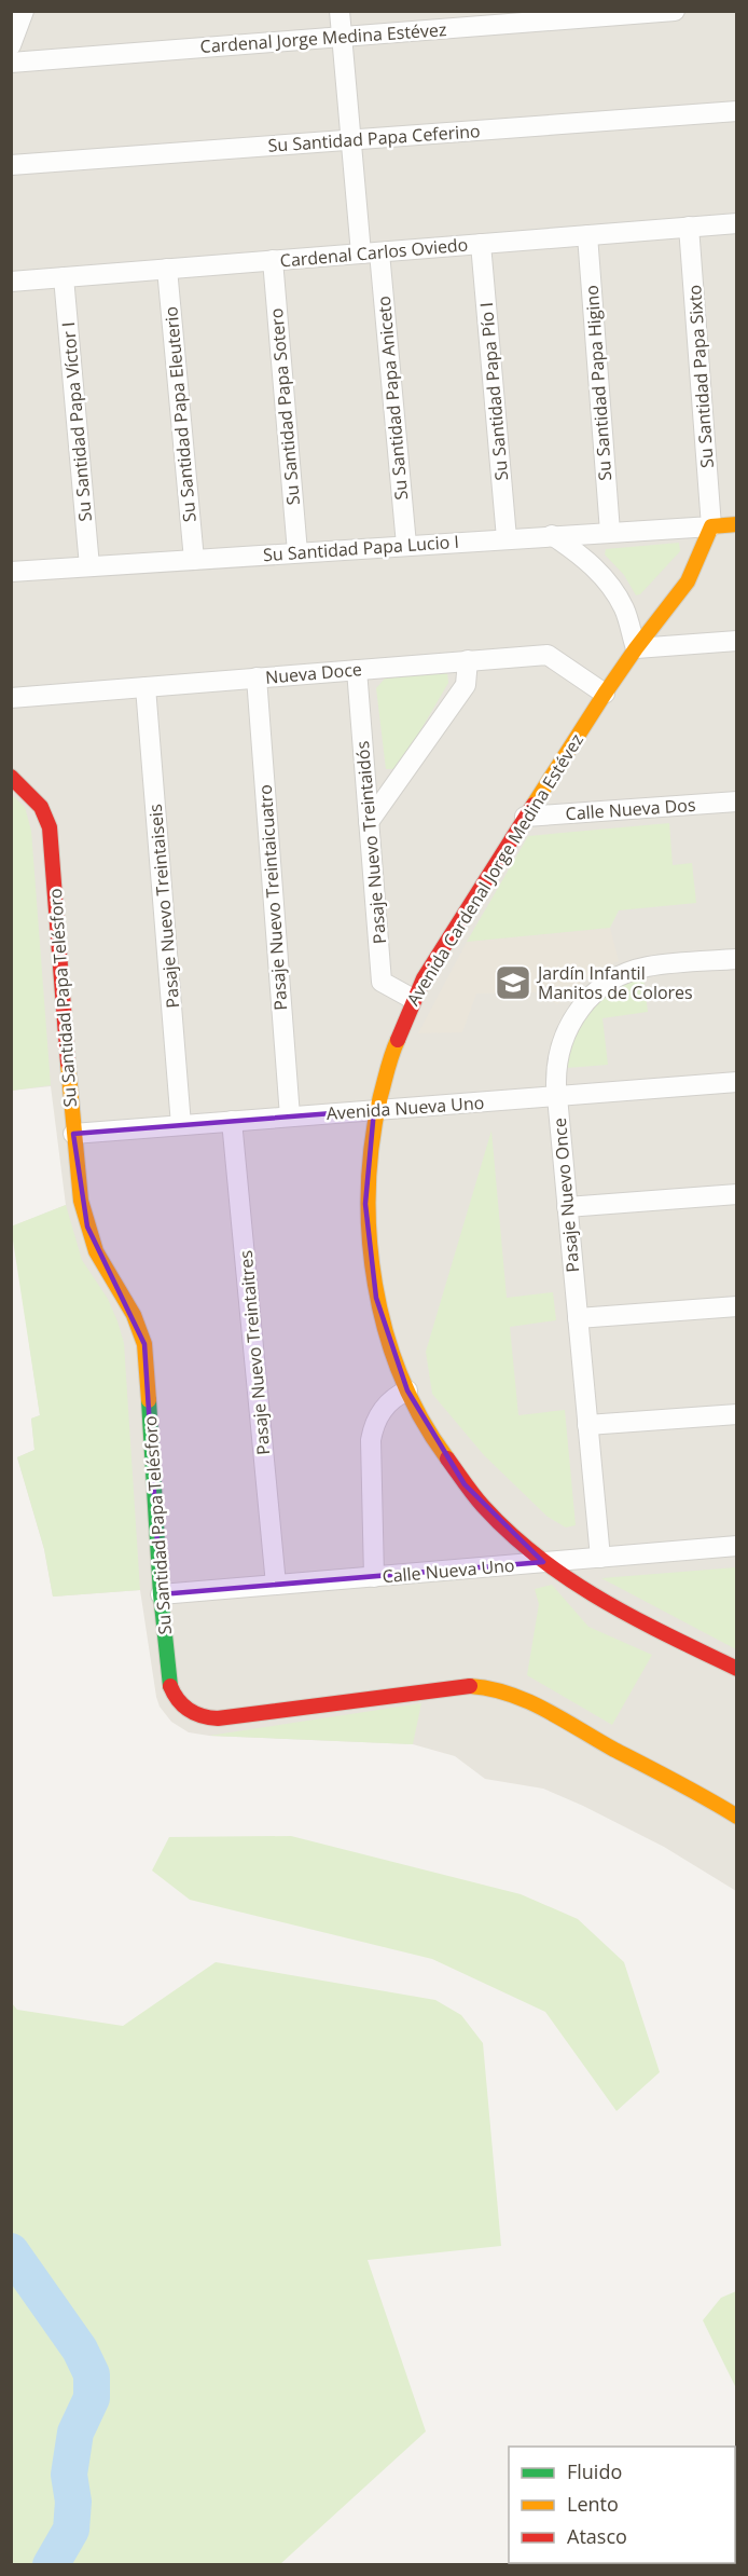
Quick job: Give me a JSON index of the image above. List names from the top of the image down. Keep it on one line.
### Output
{"streets":{"street":["Cardenal Jorge Medina Estévez","Su Santidad Papa Ceferino","Cardenal Carlos Oviedo","Su Santidad Papa Sixto","Su Santidad Papa Higino","Su Santidad Papa Pío I","Su Santidad Papa Aniceto","Su Santidad Papa Sotero","Su Santidad Papa Eleuterio","Su Santidad Papa Víctor I","Su Santidad Papa Lucio I","Nueva Doce","Calle Nueva Dos","Pasaje Nuevo Treintaidós","Avenida Cardenal Jorge Medina Estévez","Pasaje Nuevo Treintaicuatro","Pasaje Nuevo Treintaiseis","Su Santidad Papa Telésforo","Avenida Nueva Uno","Pasaje Nuevo Once","Pasaje Nuevo Treintaitres","Calle Nueva Uno"]},"crossings":[["Cardenal Jorge Medina Estévez","Su Santidad Papa Aniceto"],["Su Santidad Papa Ceferino","Su Santidad Papa Aniceto"],["Cardenal Carlos Oviedo","Su Santidad Papa Sixto"],["Cardenal Carlos Oviedo","Su Santidad Papa Higino"],["Cardenal Carlos Oviedo","Su Santidad Papa Pío I"],["Cardenal Carlos Oviedo","Su Santidad Papa Aniceto"],["Cardenal Carlos Oviedo","Su Santidad Papa Sotero"],["Cardenal Carlos Oviedo","Su Santidad Papa Eleuterio"],["Cardenal Carlos Oviedo","Su Santidad Papa Víctor I"],["Su Santidad Papa Sixto","Su Santidad Papa Lucio I"],["Su Santidad Papa Sixto","Avenida Cardenal Jorge Medina Estévez"],["Su Santidad Papa Higino","Su Santidad Papa Lucio I"],["Su Santidad Papa Pío I","Su Santidad Papa Lucio I"],["Su Santidad Papa Aniceto","Su Santidad Papa Lucio I"],["Su Santidad Papa Sotero","Su Santidad Papa Lucio I"],["Su Santidad Papa Eleuterio","Su Santidad Papa Lucio I"],["Su Santidad Papa Víctor I","Su Santidad Papa Lucio I"],["Su Santidad Papa Lucio I","Avenida Cardenal Jorge Medina Estévez"],["Nueva Doce","Pasaje Nuevo Treintaidós"],["Nueva Doce","Avenida Cardenal Jorge Medina Estévez"],["Nueva Doce","Pasaje Nuevo Treintaicuatro"],["Nueva Doce","Pasaje Nuevo Treintaiseis"],["Calle Nueva Dos","Avenida Cardenal Jorge Medina Estévez"],["Pasaje Nuevo Treintaidós","Avenida Cardenal Jorge Medina Estévez"],["Avenida Cardenal Jorge Medina Estévez","Avenida Nueva Uno"],["Avenida Cardenal Jorge Medina Estévez","Calle Nueva Uno"],["Pasaje Nuevo Treintaicuatro","Avenida Nueva Uno"],["Pasaje Nuevo Treintaiseis","Avenida Nueva Uno"],["Su Santidad Papa Telésforo","Avenida Nueva Uno"],["Su Santidad Papa Telésforo","Calle Nueva Uno"],["Avenida Nueva Uno","Pasaje Nuevo Once"],["Avenida Nueva Uno","Pasaje Nuevo Treintaitres"],["Pasaje Nuevo Once","Calle Nueva Uno"],["Pasaje Nuevo Treintaitres","Calle Nueva Uno"]],"places":{"school or university":["Jardín Infantil Manitos de Colores"]},"legend":["Fluido","Lento","Atasco"]}
